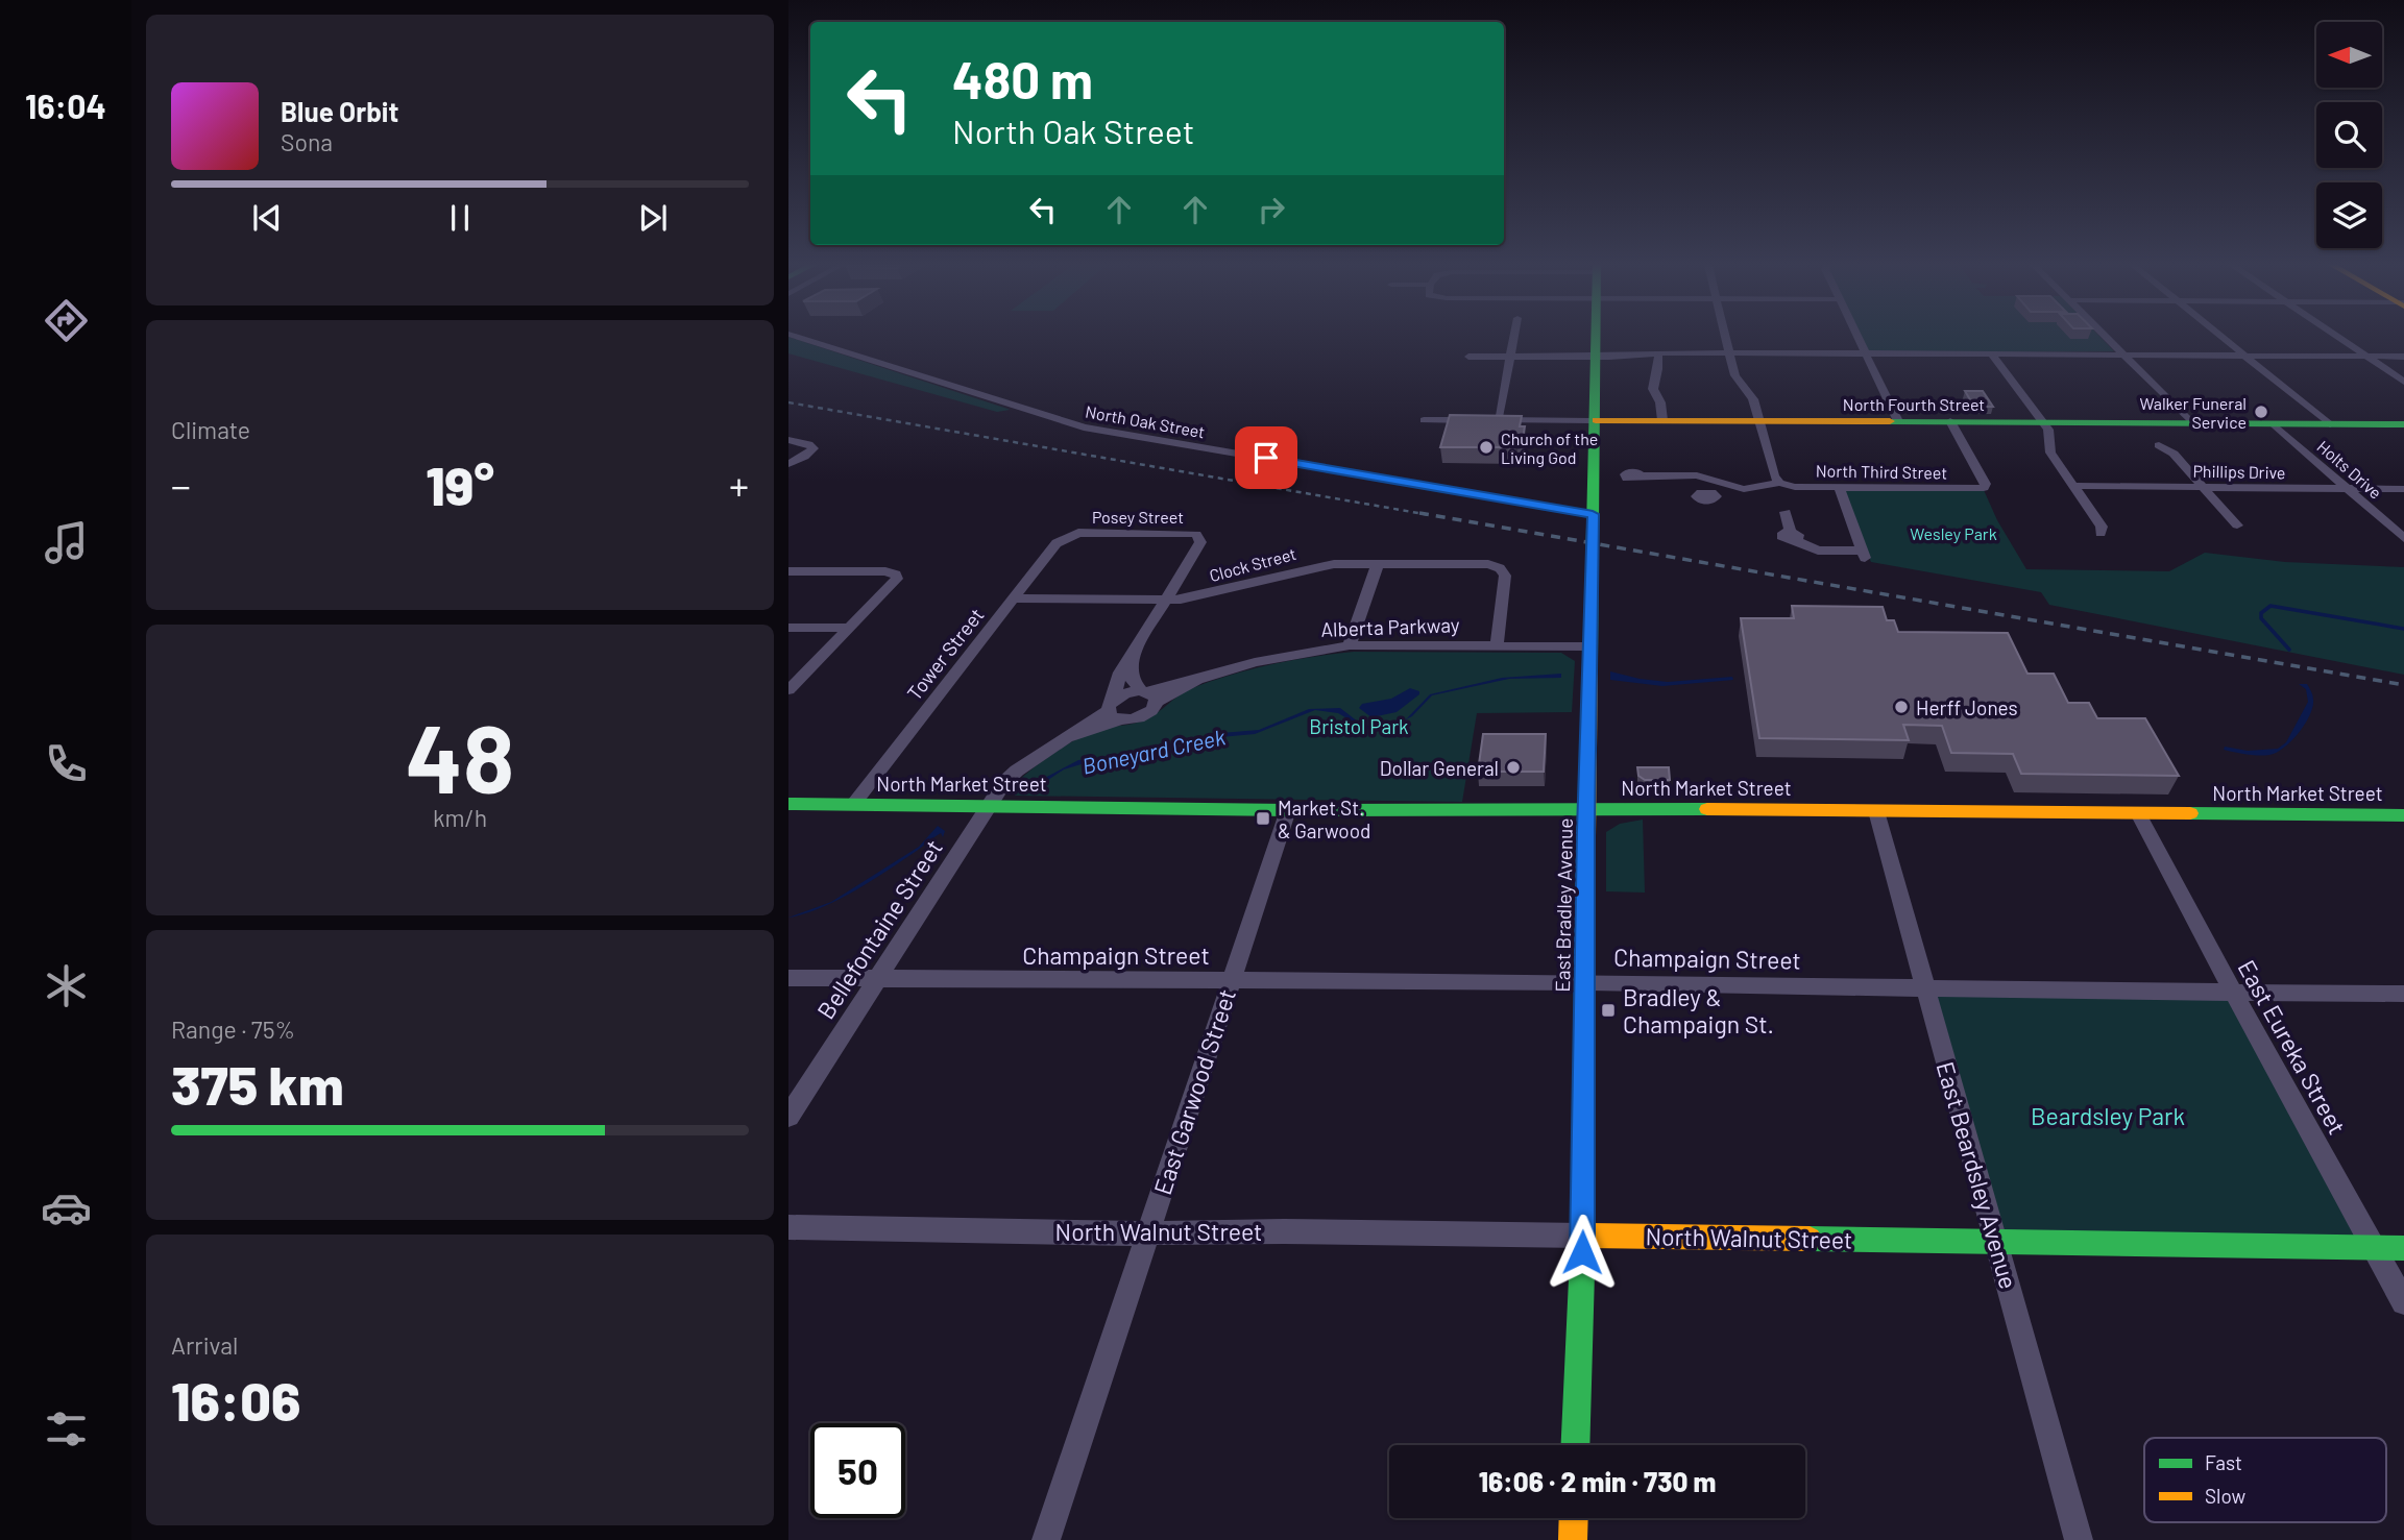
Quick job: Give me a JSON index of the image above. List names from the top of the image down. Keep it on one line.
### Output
{"streets":{"main road":["North Fourth Street","North Market Street","East Bradley Avenue","North Walnut Street"],"street":["North Oak Street","Holts Drive","North Third Street","Phillips Drive","Posey Street","Clock Street","Alberta Parkway","Tower Street","Bellefontaine Street","Champaign Street","East Eureka Street","East Garwood Street","East Beardsley Avenue"]},"crossings":[["North Fourth Street","Holts Drive"],["North Fourth Street","North Third Street"],["North Fourth Street","East Bradley Avenue"],["North Oak Street","East Bradley Avenue"],["Holts Drive","Phillips Drive"],["Posey Street","Clock Street"],["Posey Street","Tower Street"],["Clock Street","Alberta Parkway"],["Clock Street","Tower Street"],["Alberta Parkway","East Bradley Avenue"],["Tower Street","North Market Street"],["North Market Street","East Bradley Avenue"],["North Market Street","Bellefontaine Street"],["North Market Street","East Eureka Street"],["North Market Street","East Garwood Street"],["North Market Street","East Beardsley Avenue"],["East Bradley Avenue","Champaign Street"],["East Bradley Avenue","North Walnut Street"],["Bellefontaine Street","Champaign Street"],["Champaign Street","East Eureka Street"],["Champaign Street","East Garwood Street"],["Champaign Street","East Beardsley Avenue"],["East Eureka Street","North Walnut Street"],["East Garwood Street","North Walnut Street"],["East Beardsley Avenue","North Walnut Street"]],"water":["Boneyard Creek"],"parks":["Wesley Park","Bristol Park","Beardsley Park"],"places":{"other":["Walker Funeral Service","Church of the Living God","Herff Jones","Dollar General"],"transit":["Market St. & Garwood","Bradley & Champaign St."]},"legend":["Fast","Slow"],"north":"left","page":{"tabs":"16:04","turn":["480 m","North Oak Street"],"song":["Blue Orbit","Sona"],"tile":["Climate",["48","km/h"],["Range · 75%","375 km"],["Arrival","16:06"]],"heat":["−","19°","+"],"limit":"50","trip":"16:06 · 2 min · 730 m"}}
